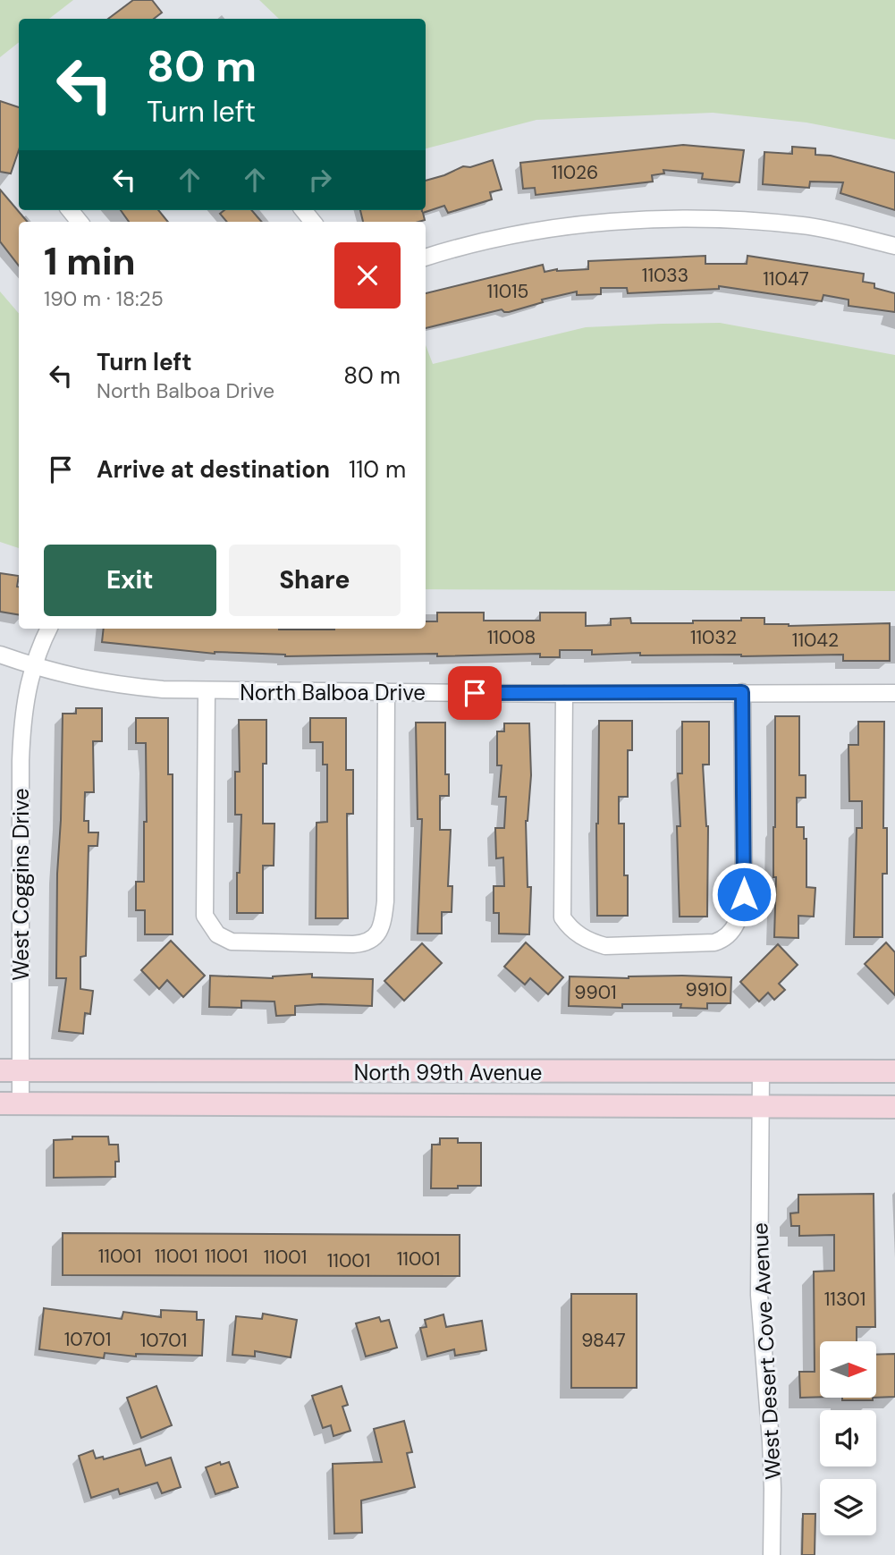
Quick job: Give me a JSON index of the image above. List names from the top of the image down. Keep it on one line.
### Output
{"streets":{"main road":["North 99th Avenue"],"street":["North Balboa Drive","West Coggins Drive","West Desert Cove Avenue"]},"crossings":[["North Balboa Drive","West Coggins Drive"],["West Coggins Drive","North 99th Avenue"],["North 99th Avenue","West Desert Cove Avenue"]],"house_numbers":["11026","11033","11047","11015","11008","11032","11042","9910","9901","11001","11001","11001","11001","11001","11001","11301","10701","10701","9847"],"north":"right","page":{"turn":["80 m","Turn left"],"heading":["1 min","190 m · 18:25"],"list":[{"name":"Turn left","note":"North Balboa Drive","value":"80 m"},{"name":"Arrive at destination","value":"110 m"}],"buttons":["Exit","Share"]}}
